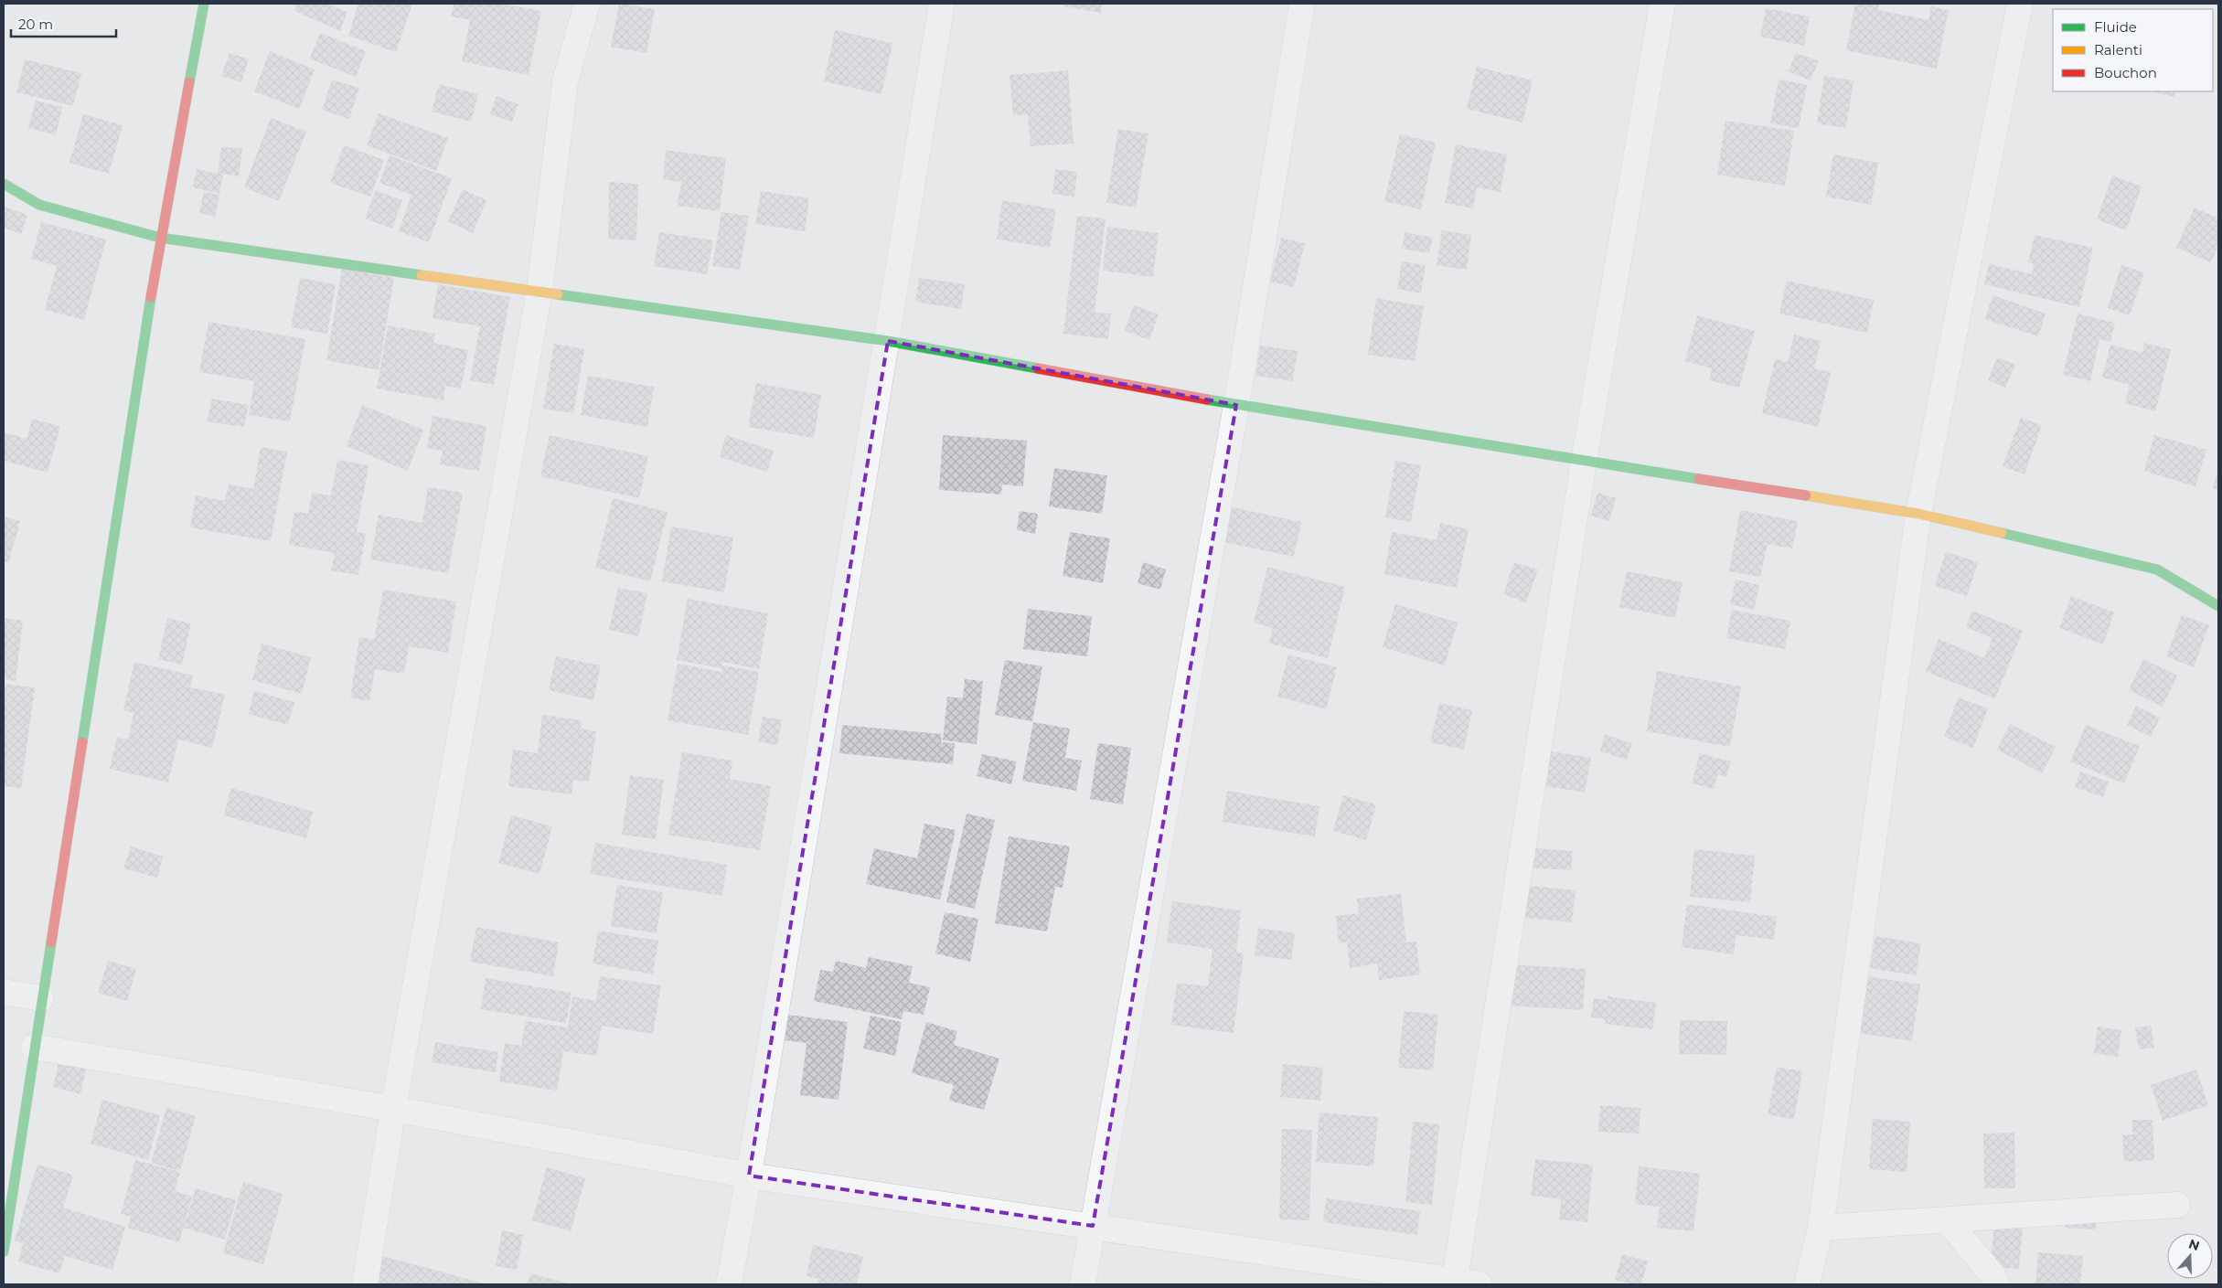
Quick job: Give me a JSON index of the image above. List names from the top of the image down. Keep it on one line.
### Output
{"legend":["Fluide","Ralenti","Bouchon"],"scale_bar":"20 m","north":"top"}
